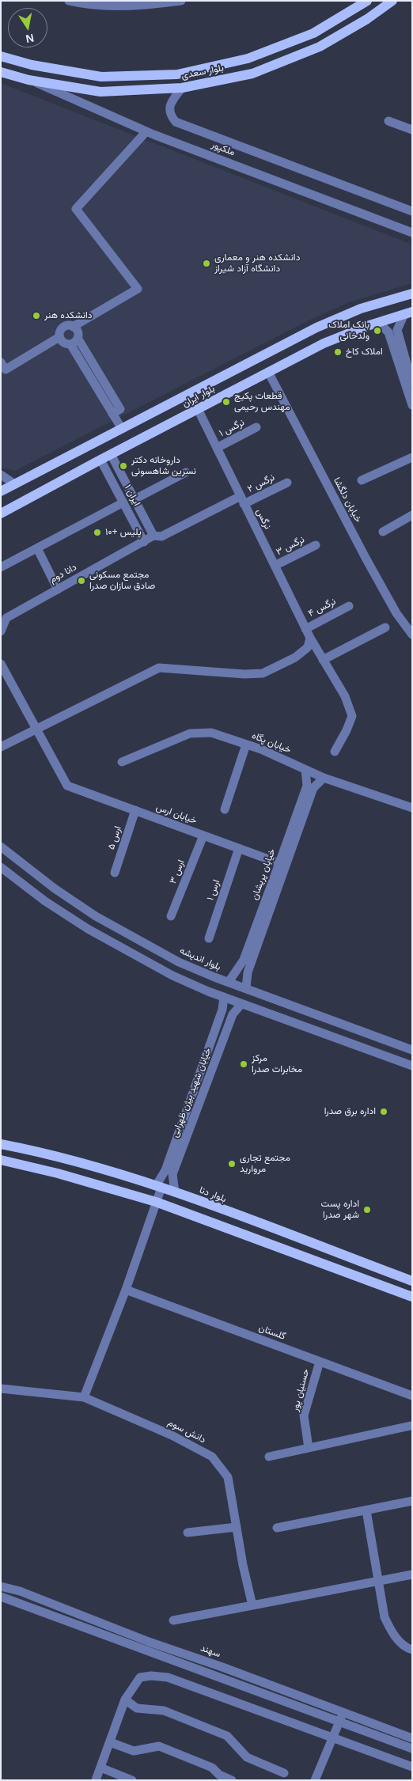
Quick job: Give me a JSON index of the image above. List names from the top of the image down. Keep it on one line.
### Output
{"streets":{"main road":["بلوار سعدی","بلوار ایران","بلوار دنا"],"street":["ملکپور","نرگس ۱","نرگس ۲","ایران ۱","خیابان دلگشا","نرگس","نرگس ۳","دانا دوم","نرگس ۴","خیابان پگاه","خیابان ارس","ارس ۵","ارس ۳","خیابان پریشان","ارس ۱","بلوار اندیشه","خیابان شهید بیژن ظهرابی","گلستان","حسنیان پور","دانش سوم","سهند"]},"crossings":[["بلوار سعدی","ملکپور"],["بلوار ایران","ایران ۱"],["بلوار ایران","خیابان دلگشا"],["بلوار ایران","نرگس"],["نرگس ۱","نرگس"],["نرگس ۲","ایران ۱"],["نرگس ۲","نرگس"],["نرگس ۲","دانا دوم"],["ایران ۱","دانا دوم"],["نرگس","نرگس ۳"],["نرگس","نرگس ۴"],["خیابان پگاه","خیابان پریشان"],["خیابان ارس","ارس ۵"],["خیابان ارس","ارس ۳"],["خیابان ارس","خیابان پریشان"],["خیابان ارس","ارس ۱"],["خیابان پریشان","بلوار اندیشه"],["خیابان شهید بیژن ظهرابی","بلوار دنا"],["خیابان شهید بیژن ظهرابی","گلستان"],["خیابان شهید بیژن ظهرابی","دانش سوم"],["گلستان","حسنیان پور"]],"places":["دانشکده هنر و معماری دانشگاه آزاد شیراز","دانشکده هنر","بانک املاک ولدخانی","املاک کاخ","قطعات پکیج مهندس رحیمی","داروخانه دکتر نسرین شاهسونی","پلیس +۱۰","مجتمع مسکونی صادق سازان صدرا","مرکز مخابرات صدرا","اداره برق صدرا","مجتمع تجاری مروارید","اداره پست شهر صدرا"],"north":"bottom"}
